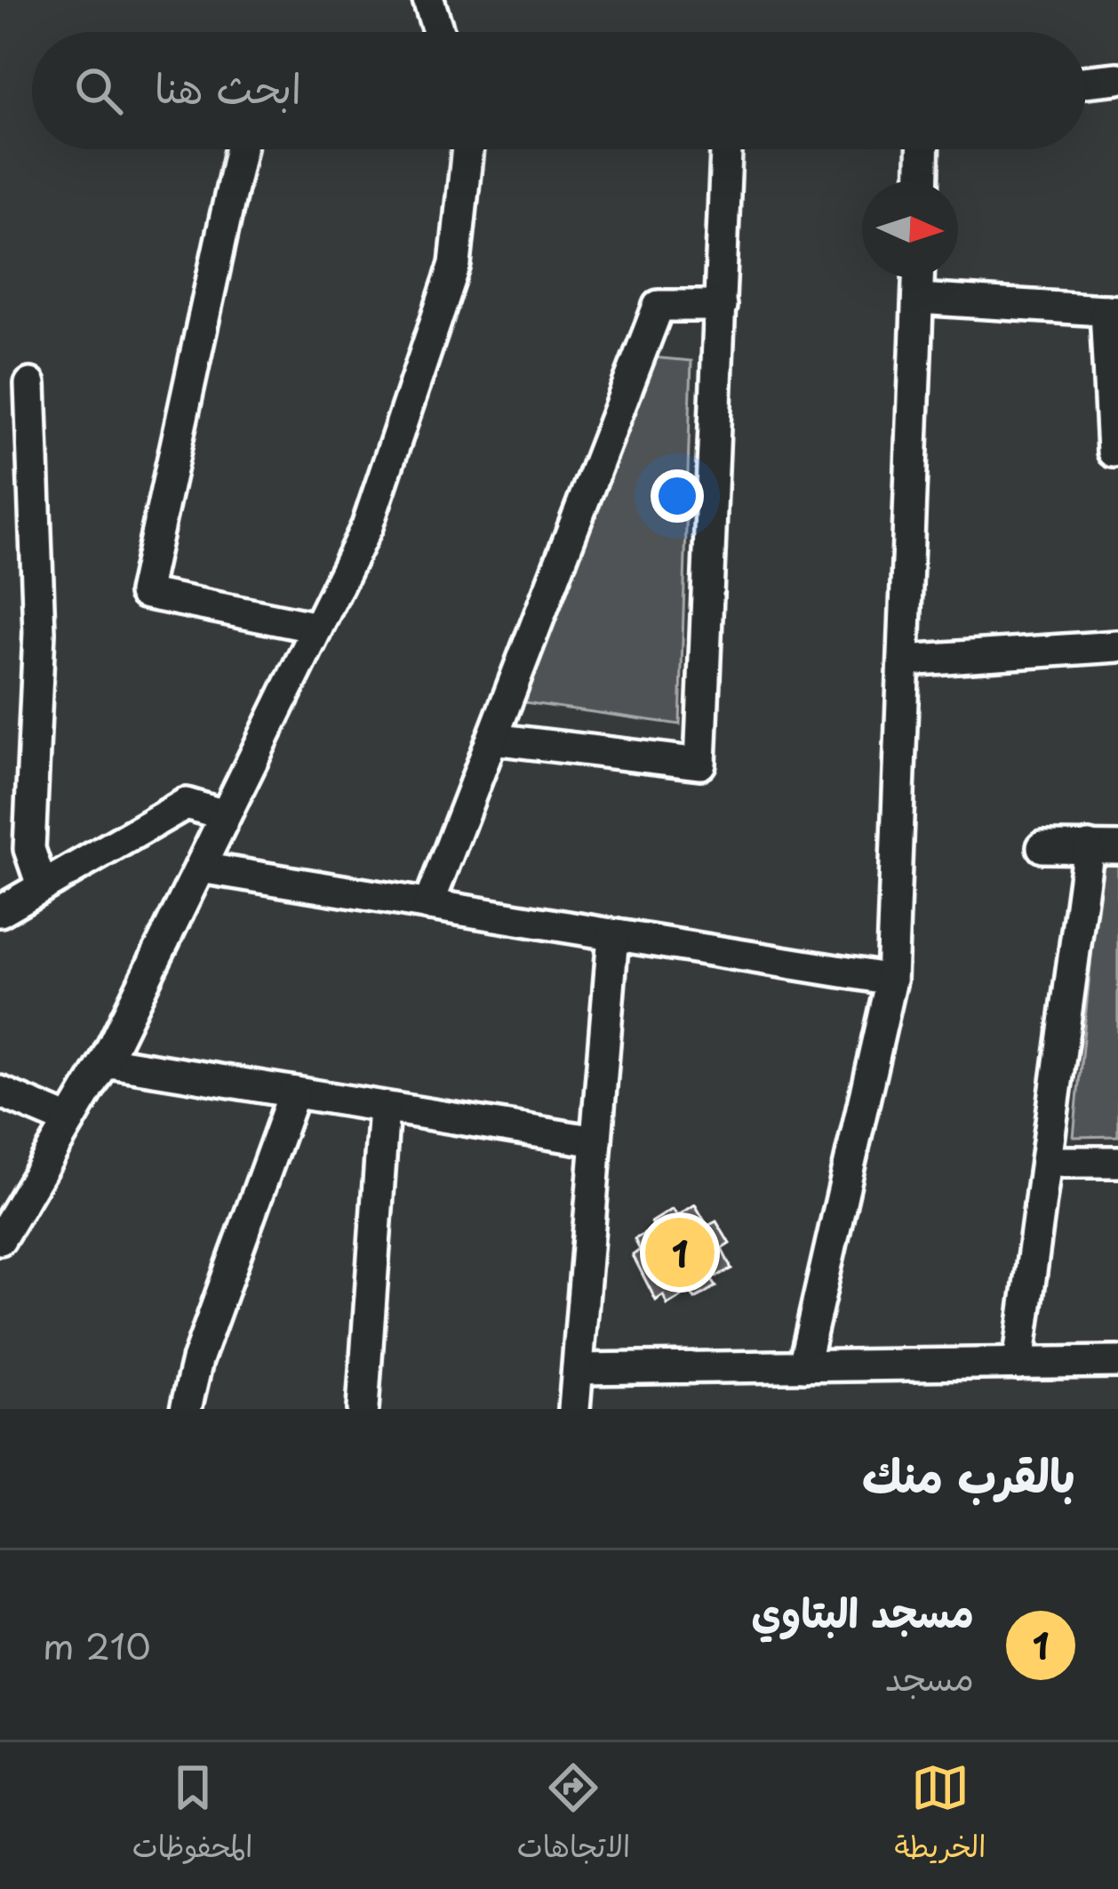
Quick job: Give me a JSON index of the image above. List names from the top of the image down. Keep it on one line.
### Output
{"north":"right","page":{"search":"ابحث هنا","pins":"1","heading":"بالقرب منك","list":[{"mark":"1","name":"مسجد البتاوي","note":"مسجد","value":"210 m"}],"nav":["الخريطة","الاتجاهات","المحفوظات"]}}
